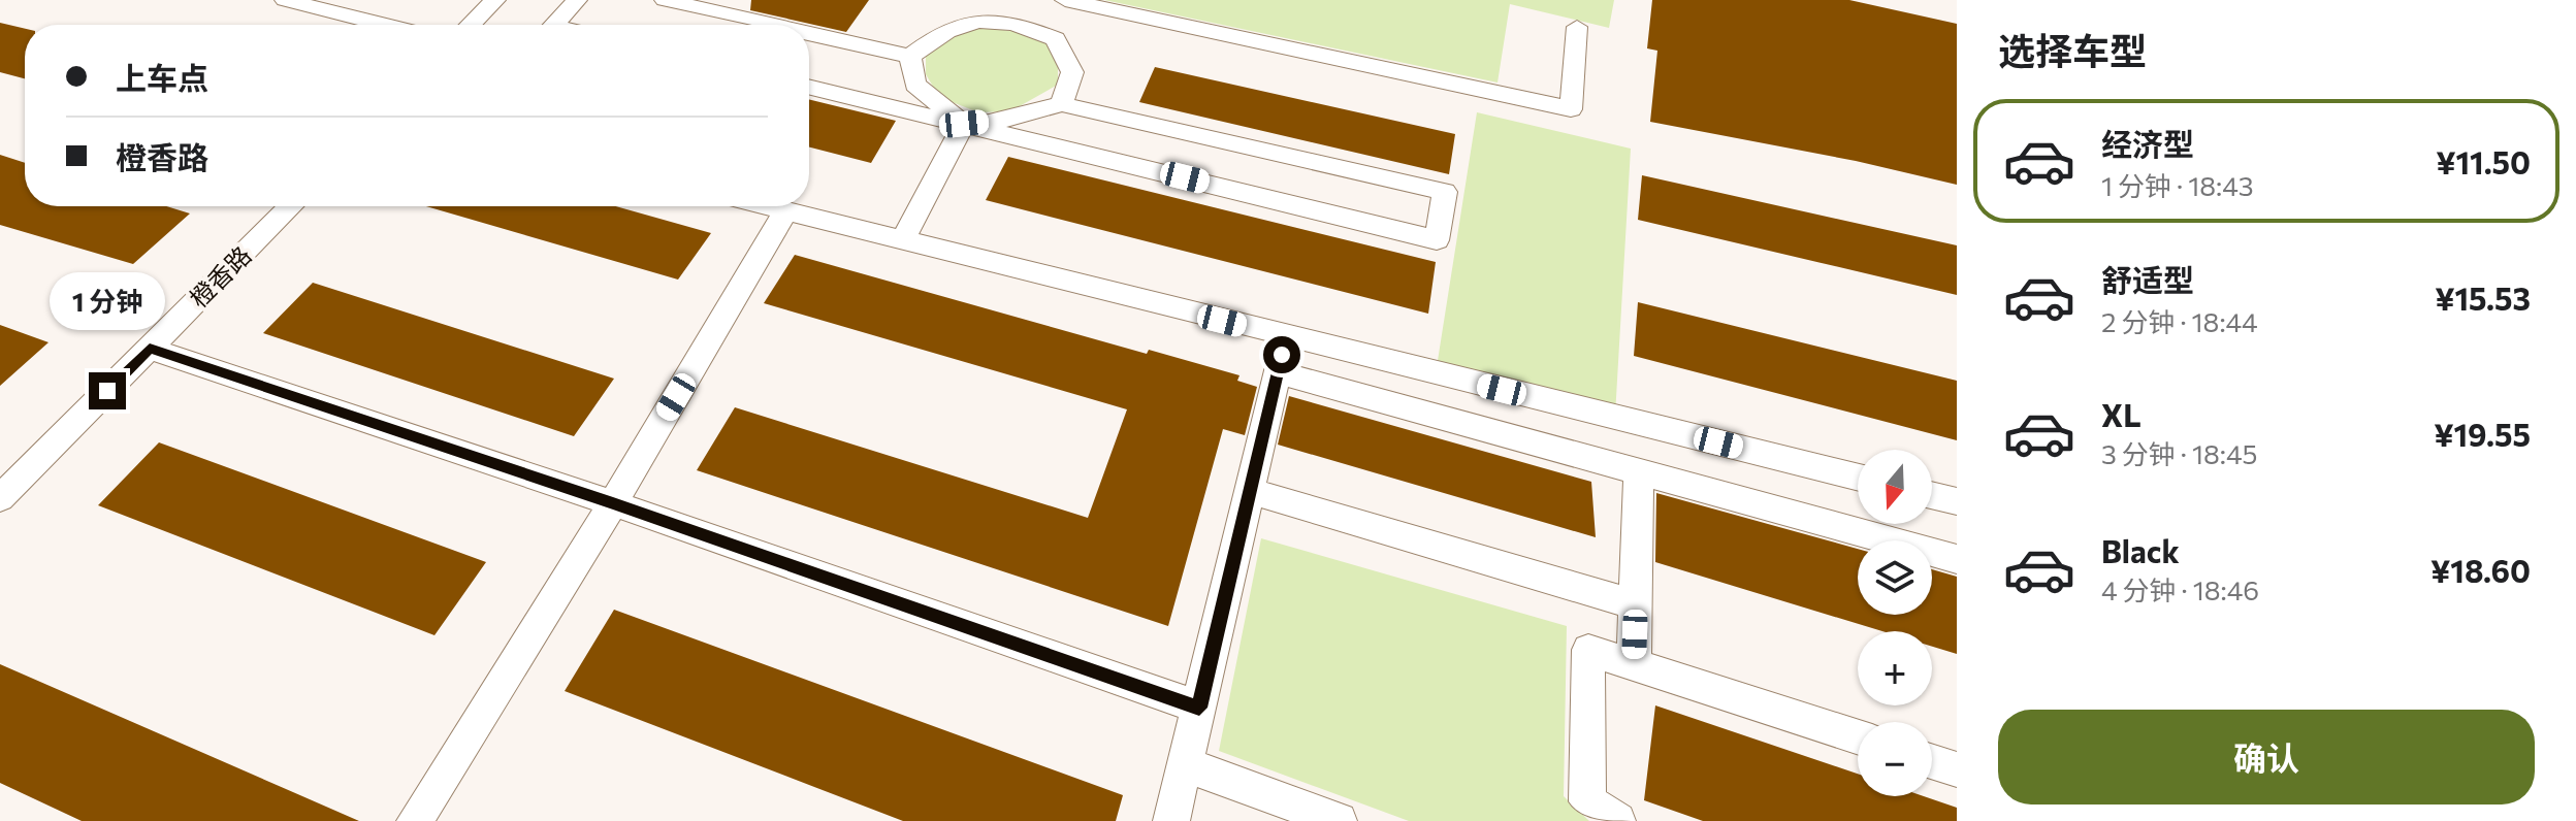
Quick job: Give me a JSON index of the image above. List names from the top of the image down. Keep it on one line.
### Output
{"streets":{"street":["橙香路"]},"north":"bottom","page":{"heading":"选择车型","banner":["上车点","橙香路"],"list":[{"name":"经济型","note":"1 分钟 · 18:43","value":"¥11.50"},{"name":"舒适型","note":"2 分钟 · 18:44","value":"¥15.53"},{"name":"XL","note":"3 分钟 · 18:45","value":"¥19.55"},{"name":"Black","note":"4 分钟 · 18:46","value":"¥18.60"}],"bubble":"1 分钟","map_buttons":["+","−"],"buttons":"确认"}}
